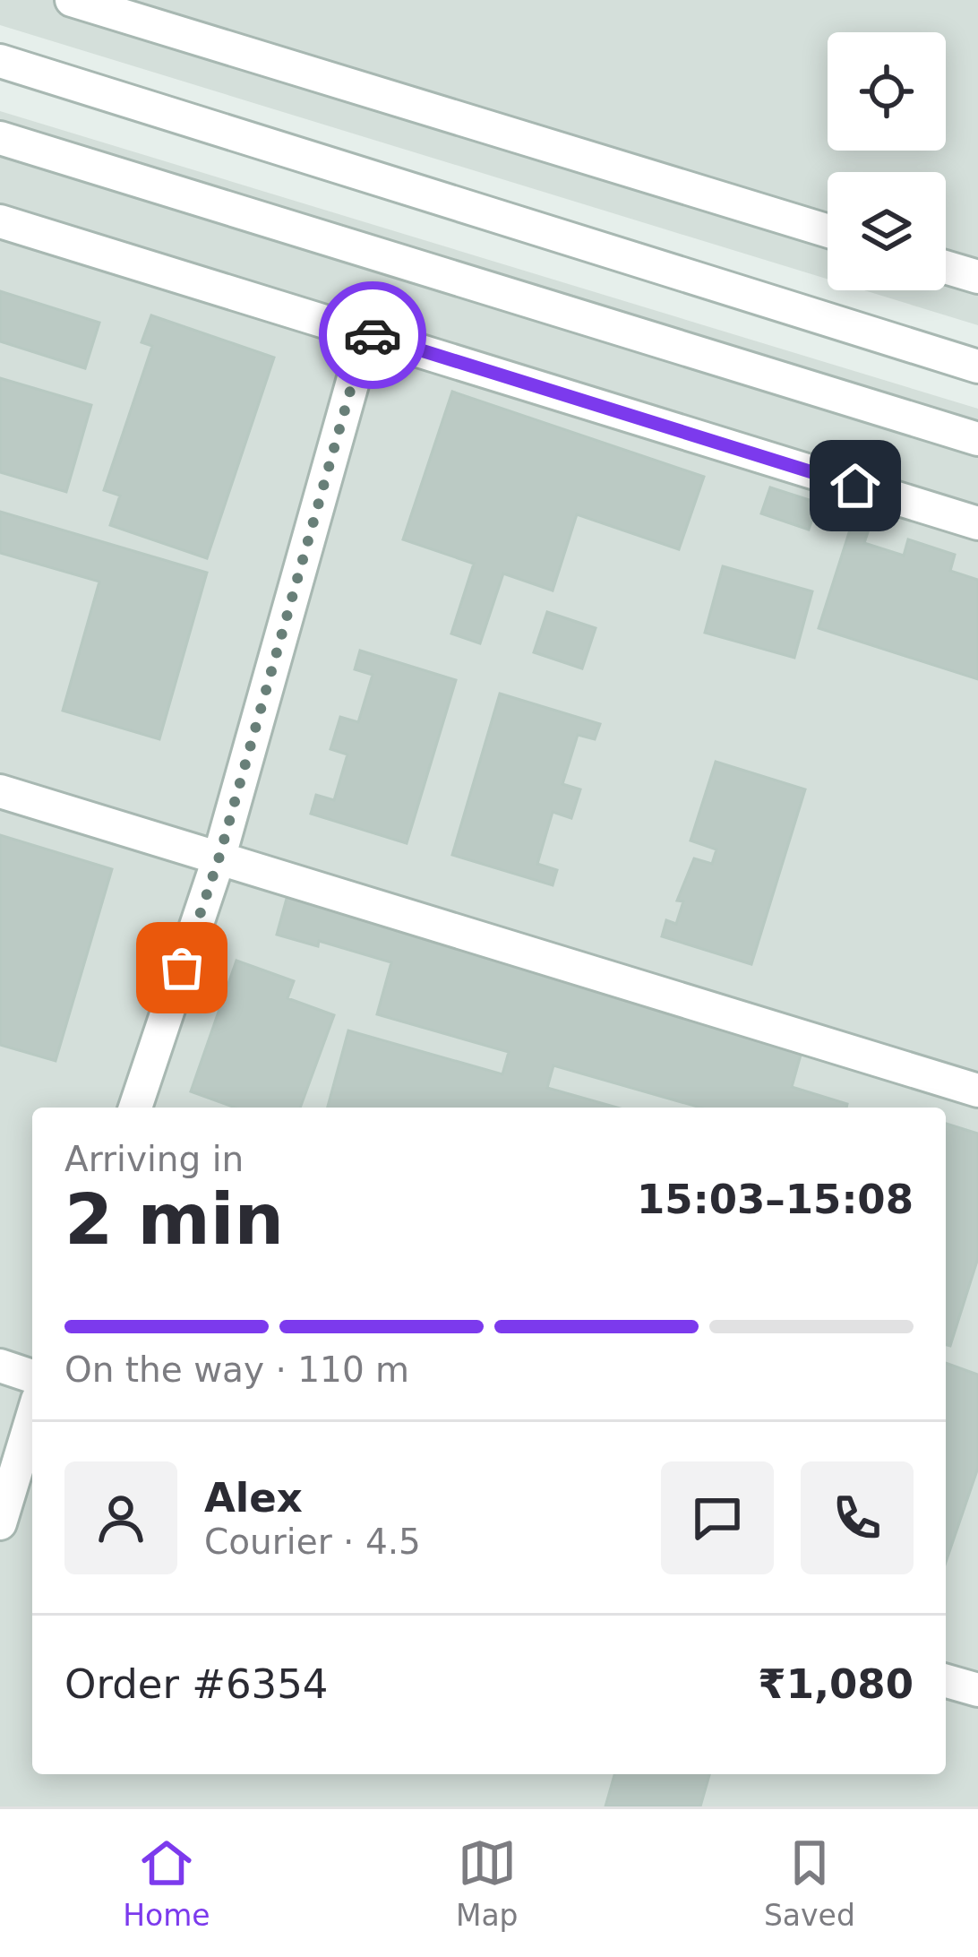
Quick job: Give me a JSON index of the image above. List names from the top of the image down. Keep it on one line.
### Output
{"page":{"heading":["2 min","Arriving in","15:03–15:08"],"panel":["Alex","Courier · 4.5","Order #6354","₹1,080"],"bar":"On the way · 110 m","tabs":["Home","Map","Saved"]}}
